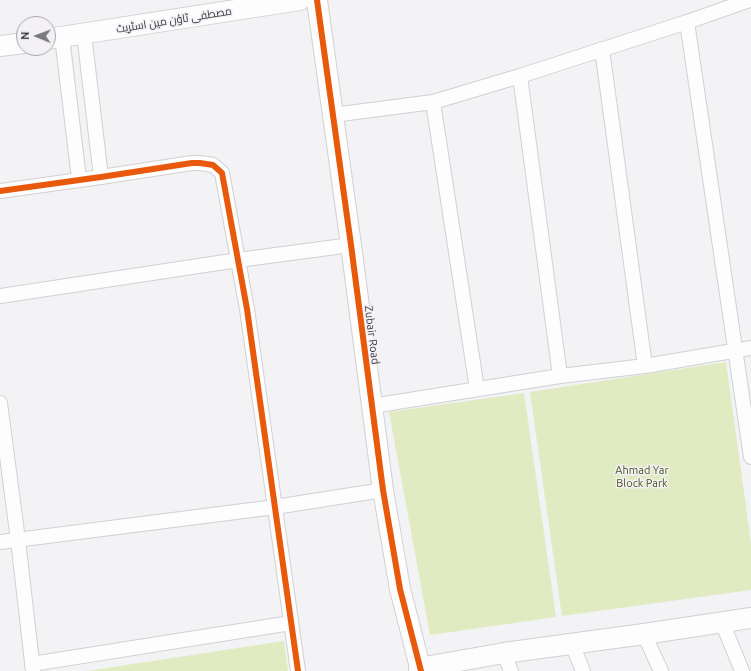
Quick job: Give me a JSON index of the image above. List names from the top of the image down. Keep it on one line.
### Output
{"streets":{"street":["مصطفی ٹاؤن مین اسٹریٹ","Zubair Road"]},"parks":["Ahmad Yar Block Park"],"north":"left"}
